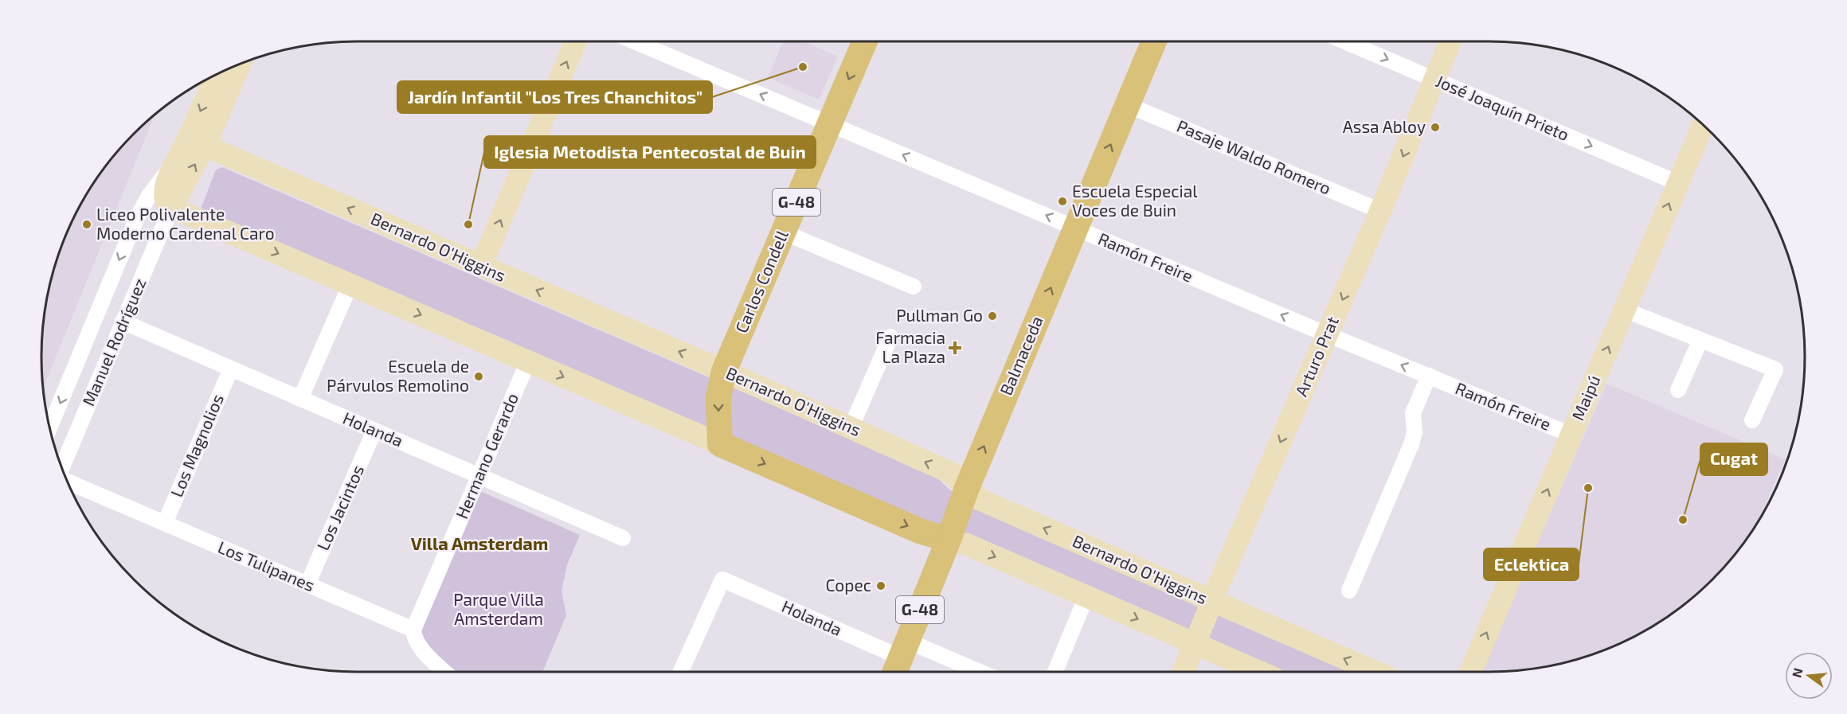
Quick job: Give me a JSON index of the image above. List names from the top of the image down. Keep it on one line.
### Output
{"streets":{"main road":["G-48","Bernardo O'Higgins","Carlos Condell","Manuel Rodríguez","Balmaceda","Arturo Prat","Maipú"],"street":["José Joaquín Prieto","Pasaje Waldo Romero","Ramón Freire","Holanda","Los Magnolios","Hermano Gerardo","Los Jacintos","Los Tulipanes"]},"crossings":[["José Joaquín Prieto","Arturo Prat"],["José Joaquín Prieto","Maipú"],["Pasaje Waldo Romero","Balmaceda"],["Pasaje Waldo Romero","Arturo Prat"],["G-48","Bernardo O'Higgins"],["G-48","Carlos Condell"],["Bernardo O'Higgins","Carlos Condell"],["Bernardo O'Higgins","Manuel Rodríguez"],["Bernardo O'Higgins","Balmaceda"],["Bernardo O'Higgins","Arturo Prat"],["Ramón Freire","Carlos Condell"],["Ramón Freire","Balmaceda"],["Ramón Freire","Arturo Prat"],["Ramón Freire","Maipú"],["Manuel Rodríguez","Holanda"],["Balmaceda","Holanda"],["Holanda","Los Magnolios"],["Holanda","Hermano Gerardo"],["Holanda","Los Jacintos"],["Los Magnolios","Los Tulipanes"],["Hermano Gerardo","Los Tulipanes"],["Los Jacintos","Los Tulipanes"]],"one_way":["José Joaquín Prieto","Ramón Freire","Balmaceda","Arturo Prat","Maipú"],"districts":["Villa Amsterdam"],"parks":["Parque Villa Amsterdam"],"places":{"other":["Jardín Infantil \"Los Tres Chanchitos\"","Assa Abloy","Escuela Especial Voces de Buin","Liceo Polivalente Moderno Cardenal Caro","Iglesia Metodista Pentecostal de Buin","Pullman Go","Escuela de Párvulos Remolino","Eclektica","Cugat","Copec"],"health":["Farmacia La Plaza"]},"north":"left"}
